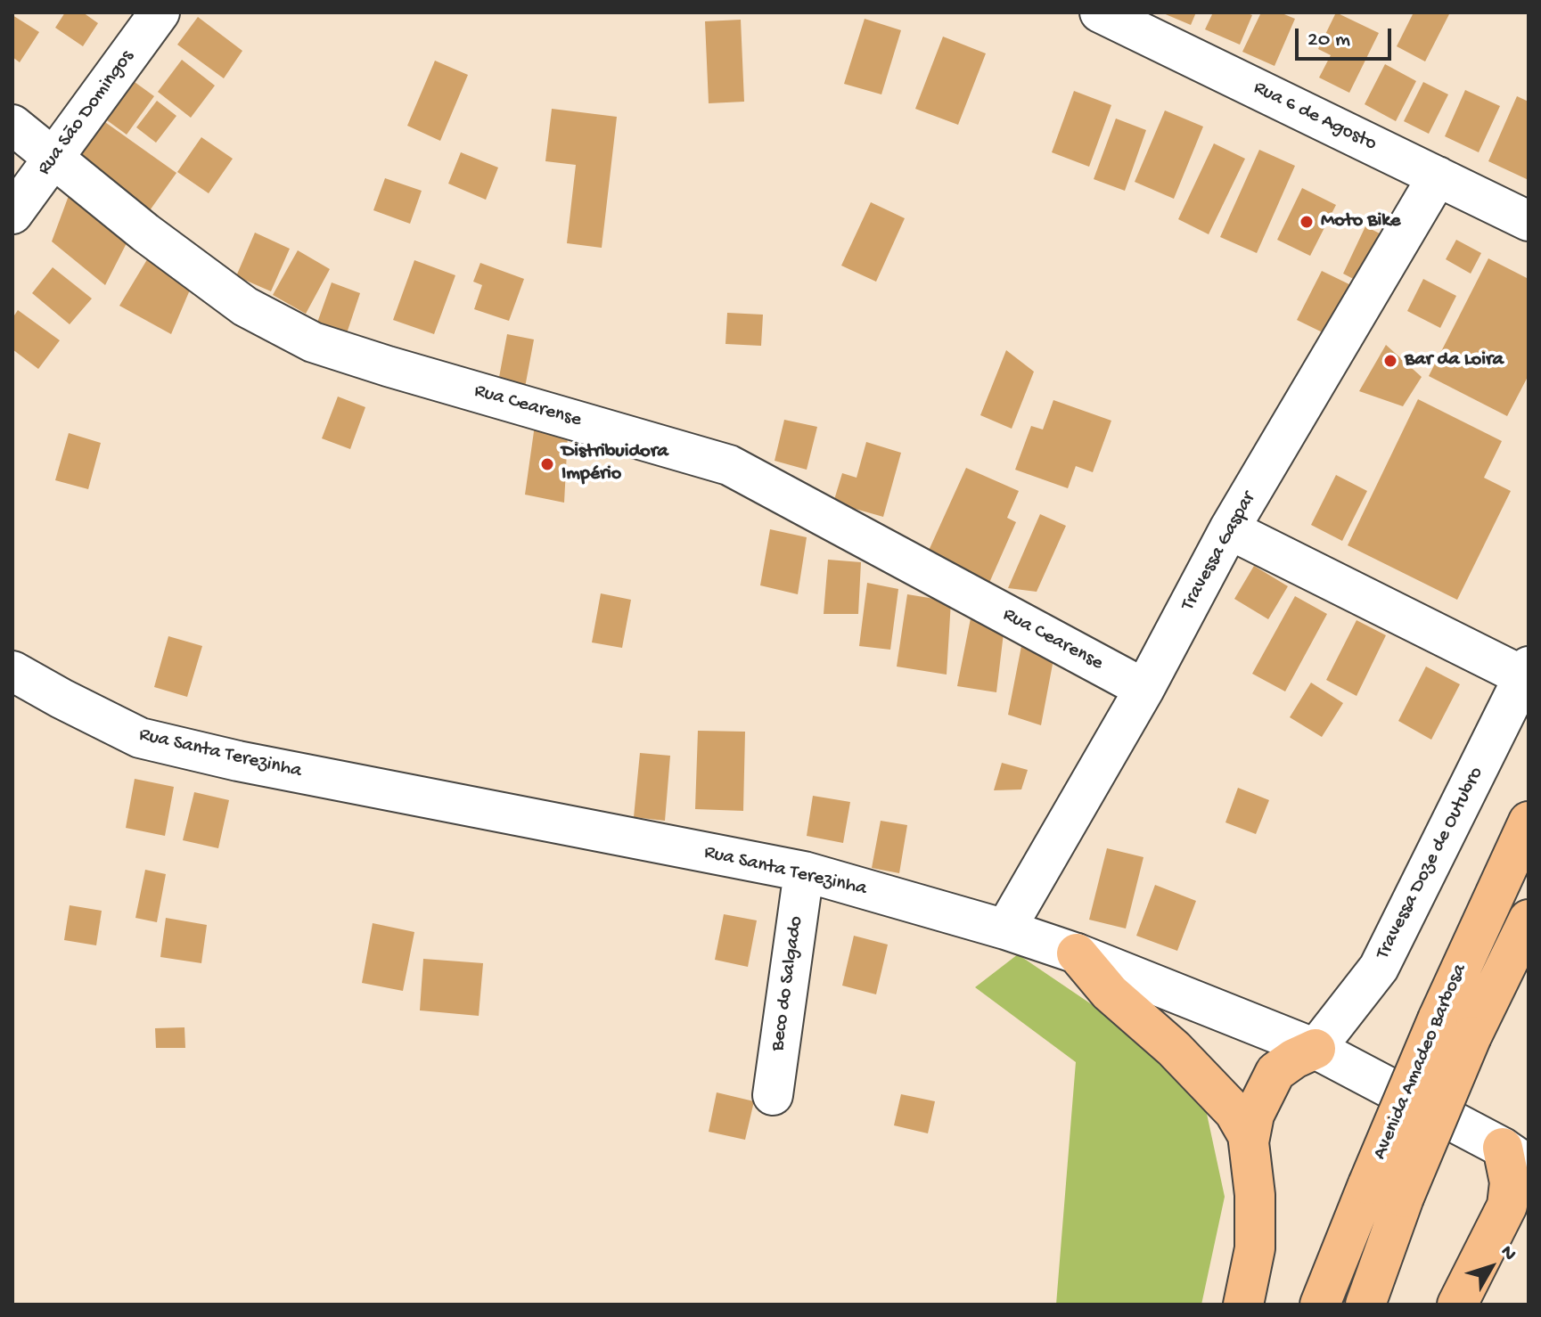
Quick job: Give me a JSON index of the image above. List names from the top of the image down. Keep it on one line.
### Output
{"streets":{"main road":["Avenida Amadeo Barbosa"],"street":["Rua São Domingos","Rua 6 de Agosto","Rua Cearense","Travessa Gaspar","Rua Santa Terezinha","Travessa Doze de Outubro","Beco do Salgado"]},"crossings":[["Rua São Domingos","Rua Cearense"],["Rua 6 de Agosto","Travessa Gaspar"],["Rua Cearense","Travessa Gaspar"],["Travessa Gaspar","Rua Santa Terezinha"],["Rua Santa Terezinha","Travessa Doze de Outubro"],["Rua Santa Terezinha","Beco do Salgado"]],"places":["Moto Bike","Bar da Loira","Distribuidora Império"],"scale_bar":"20 m","north":"top right"}
